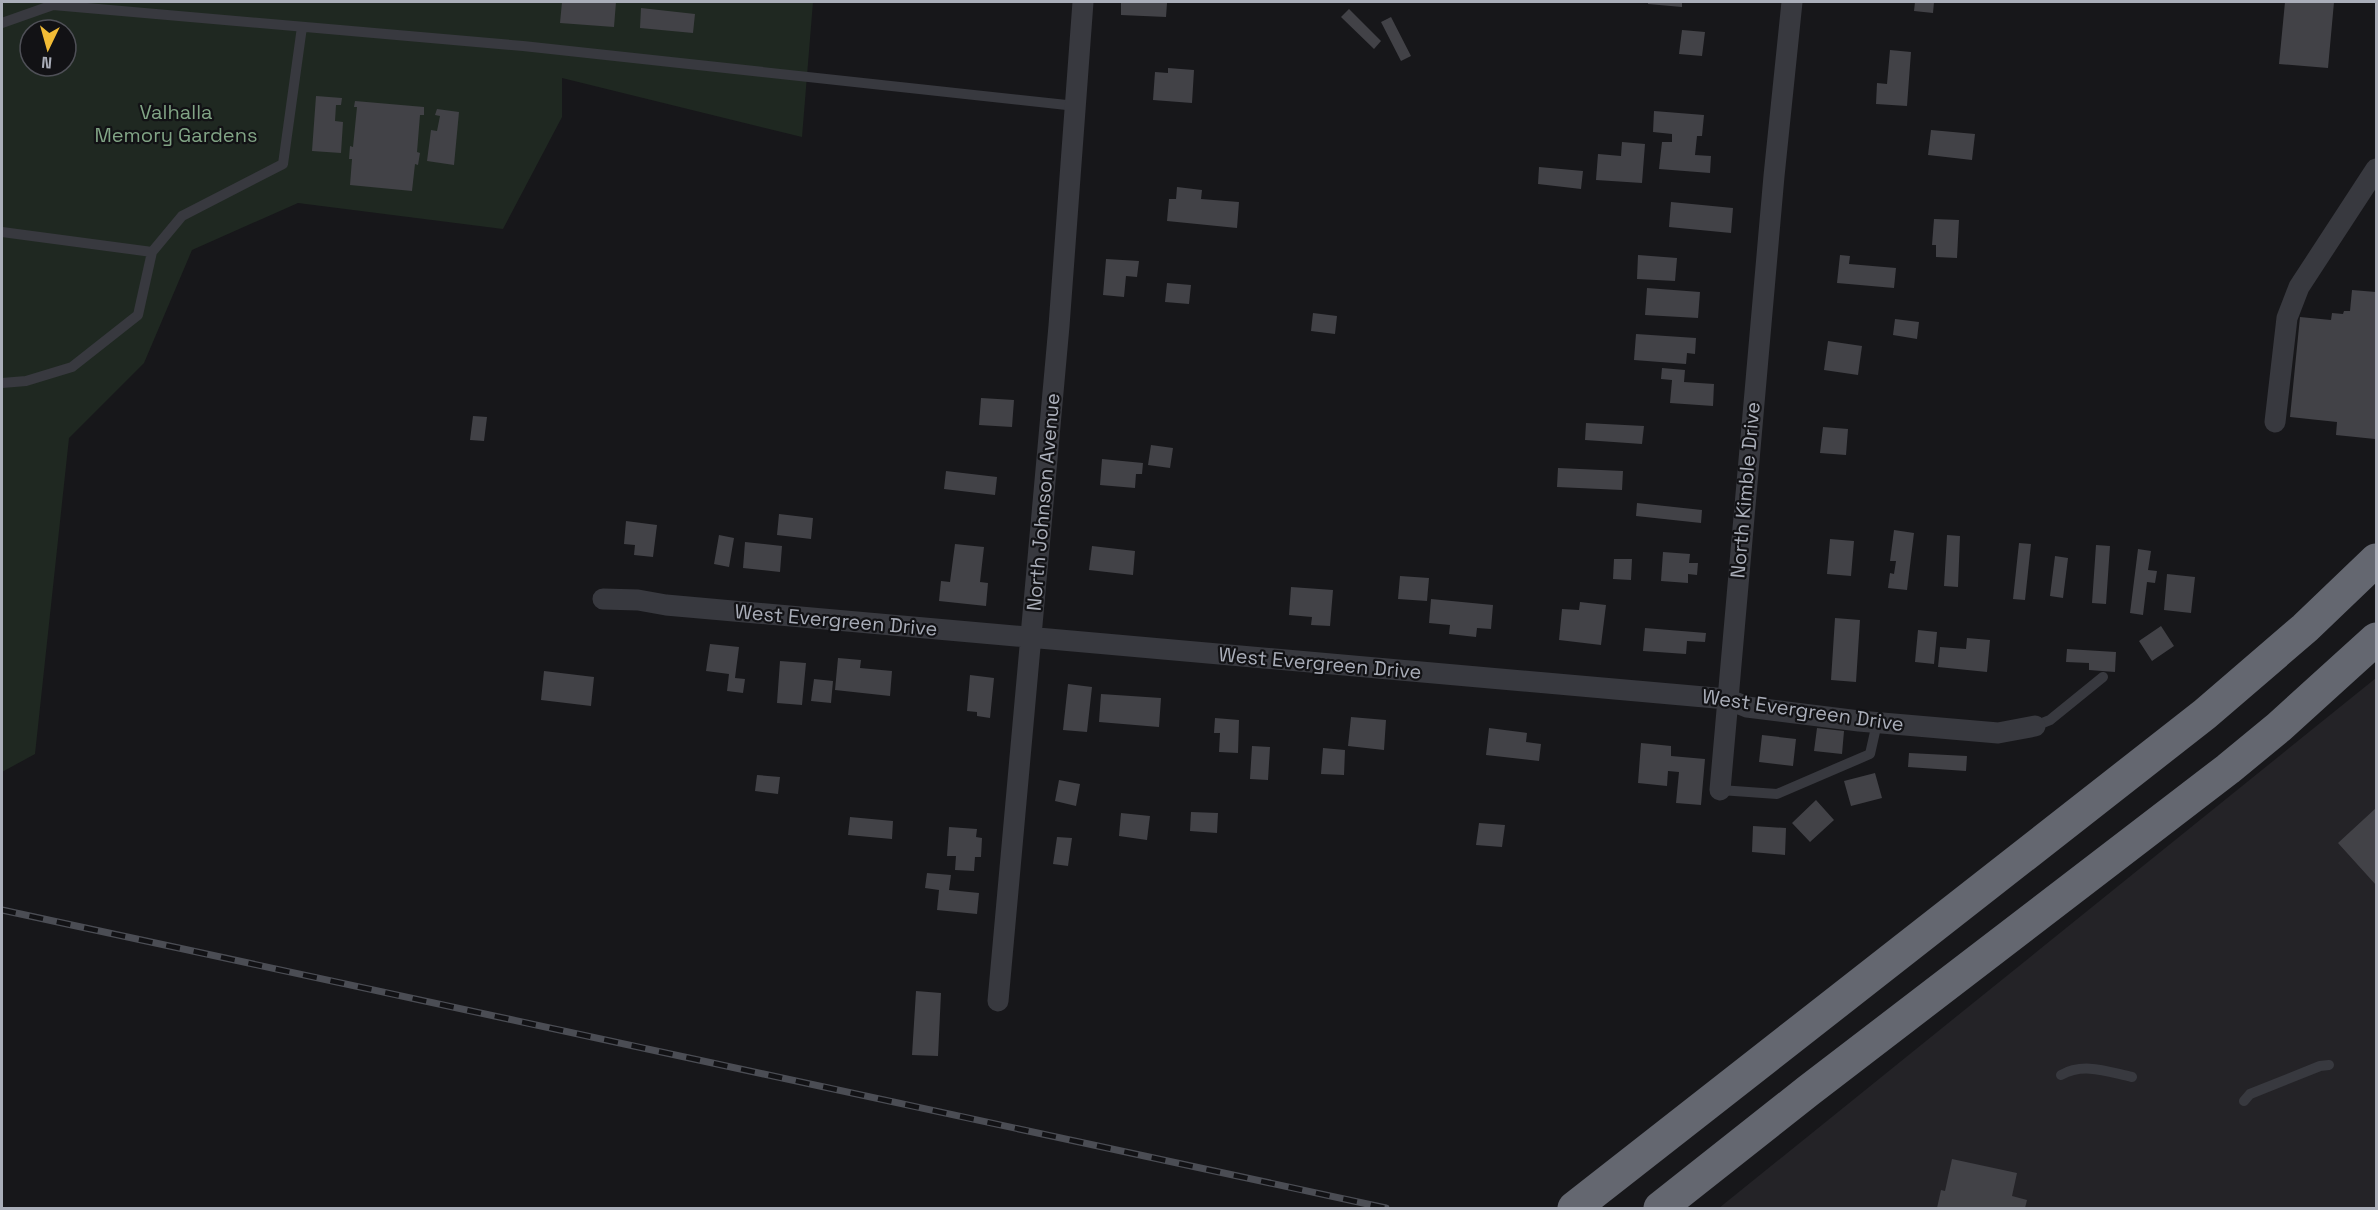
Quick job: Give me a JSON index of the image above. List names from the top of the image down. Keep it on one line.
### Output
{"streets":{"street":["North Kimble Drive","North Johnson Avenue","West Evergreen Drive"]},"crossings":[["North Kimble Drive","West Evergreen Drive"],["North Johnson Avenue","West Evergreen Drive"]],"parks":["Valhalla Memory Gardens"],"north":"bottom"}
